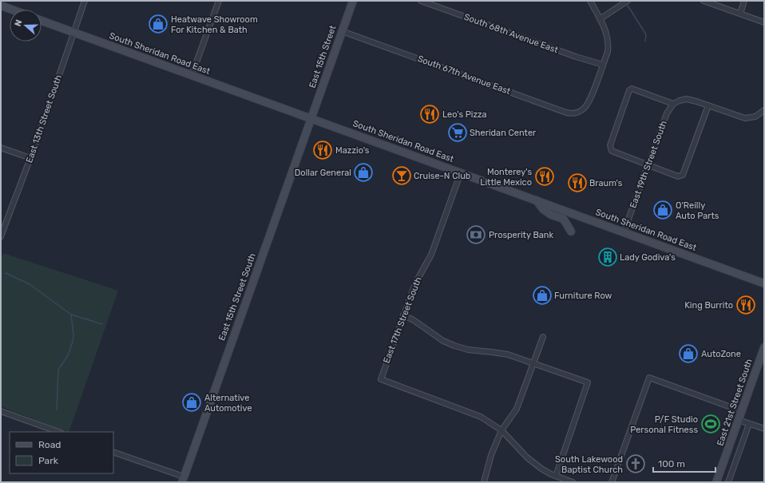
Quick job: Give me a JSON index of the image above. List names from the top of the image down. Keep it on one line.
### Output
{"streets":{"main road":["South Sheridan Road East","East 15th Street","East 15th Street South","East 21st Street South"],"street":["South 68th Avenue East","South 67th Avenue East","East 13th Street South","East 19th Street South","East 17th Street South"]},"crossings":[["South 68th Avenue East","South 67th Avenue East"],["South Sheridan Road East","East 15th Street"],["South Sheridan Road East","East 13th Street South"],["South Sheridan Road East","East 19th Street South"],["South Sheridan Road East","East 15th Street South"],["South Sheridan Road East","East 17th Street South"],["East 15th Street","South 67th Avenue East"],["East 15th Street","East 15th Street South"]],"places":{"shop":["Heatwave Showroom For Kitchen & Bath","Dollar General","O'Reilly Auto Parts","Furniture Row","AutoZone","Alternative Automotive"],"restaurant":["Leo's Pizza","Mazzio's","Monterey's Little Mexico","Braum's","King Burrito"],"supermarket":["Sheridan Center"],"bar":["Cruise-N Club"],"bank":["Prosperity Bank"],"building":["Lady Godiva's"],"sports":["P/F Studio Personal Fitness"],"church":["South Lakewood Baptist Church"]},"legend":["Road","Park"],"scale_bar":"100 m","north":"left"}
